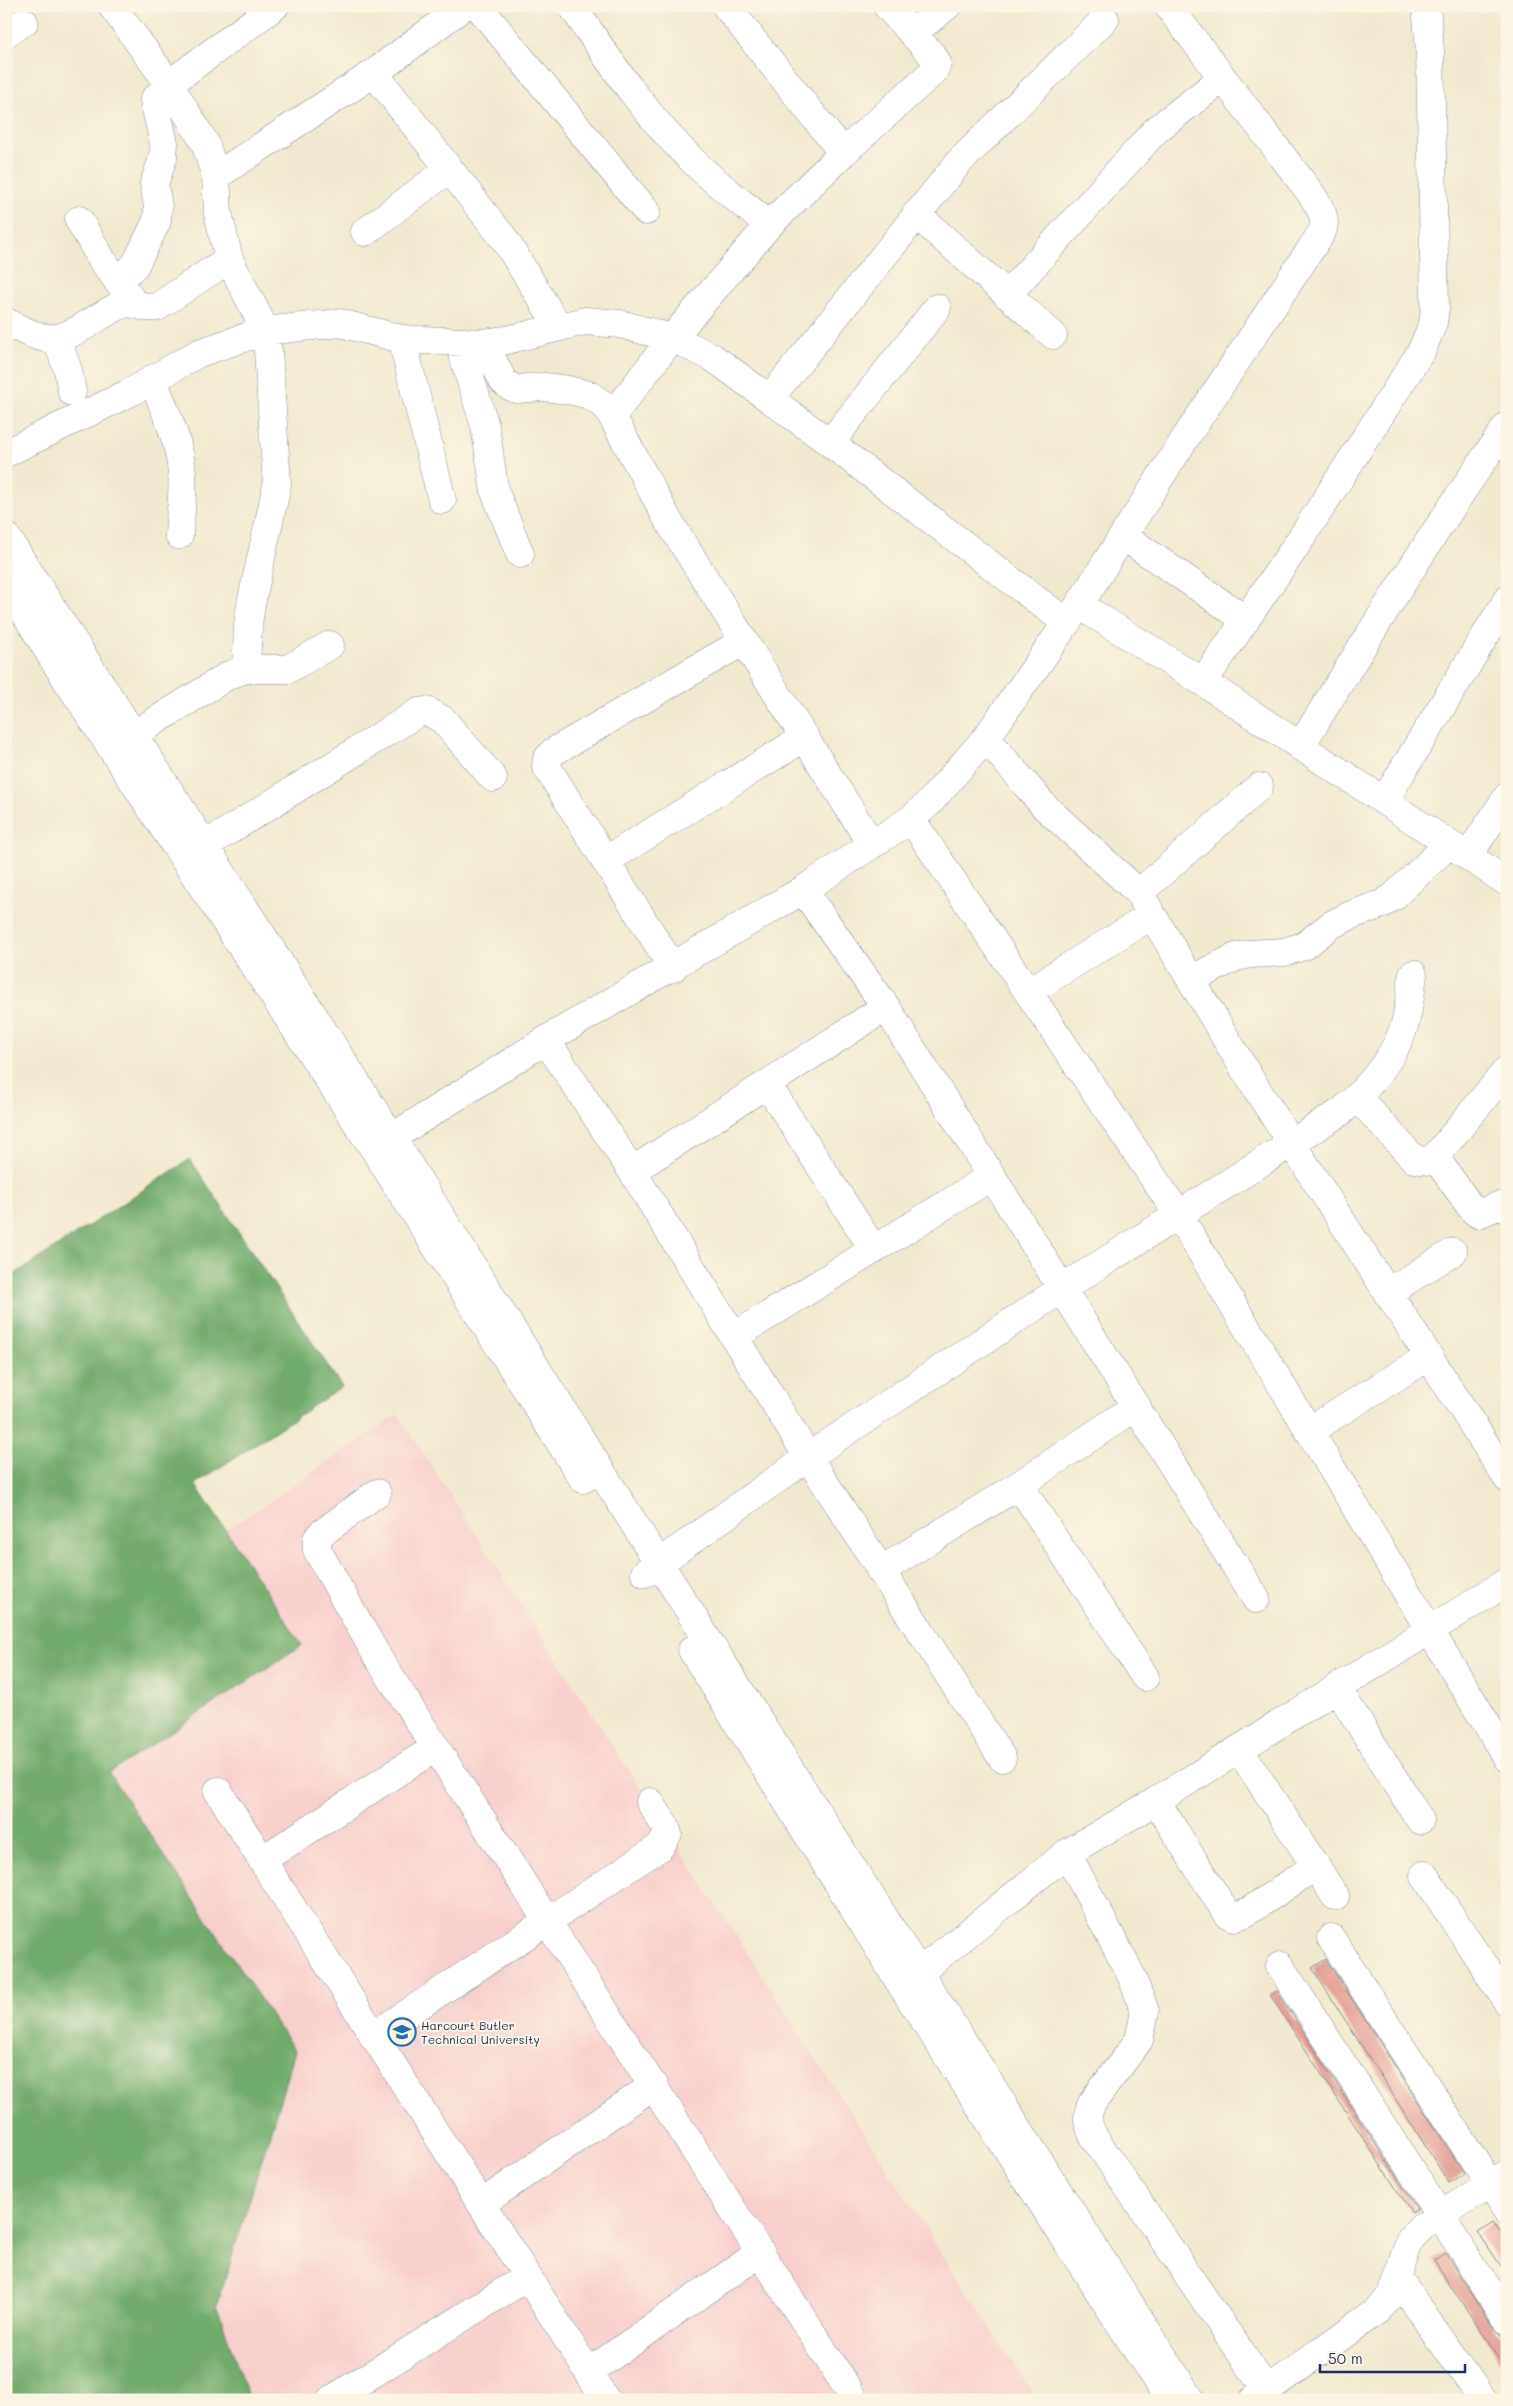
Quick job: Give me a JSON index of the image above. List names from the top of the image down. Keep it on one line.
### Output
{"places":{"school or university":["Harcourt Butler Technical University"]},"scale_bar":"50 m"}
